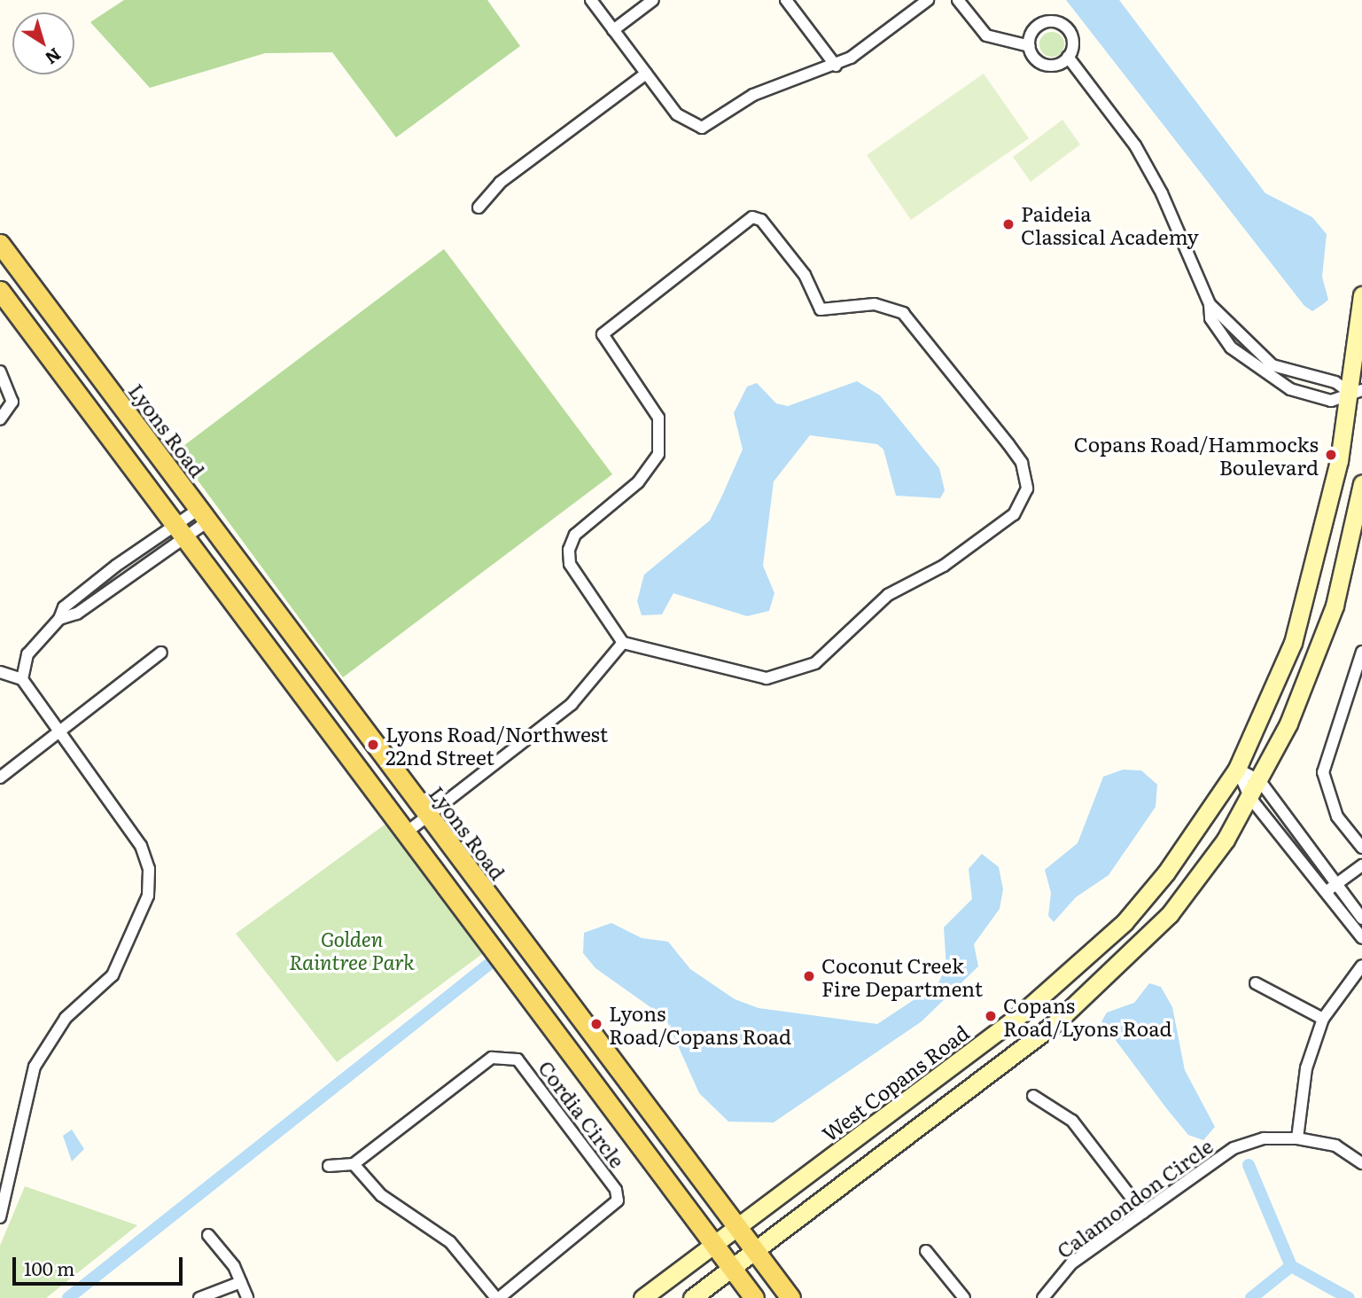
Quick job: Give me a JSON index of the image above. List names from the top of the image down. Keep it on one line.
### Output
{"streets":{"main road":["Lyons Road","West Copans Road"],"street":["Cordia Circle","Calamondon Circle"]},"crossings":[["Lyons Road","West Copans Road"]],"parks":["Golden Raintree Park"],"places":["Paideia Classical Academy","Copans Road/Hammocks Boulevard","Lyons Road/Northwest 22nd Street","Coconut Creek Fire Department","Copans Road/Lyons Road","Lyons Road/Copans Road"],"scale_bar":"100 m","north":"bottom right"}
